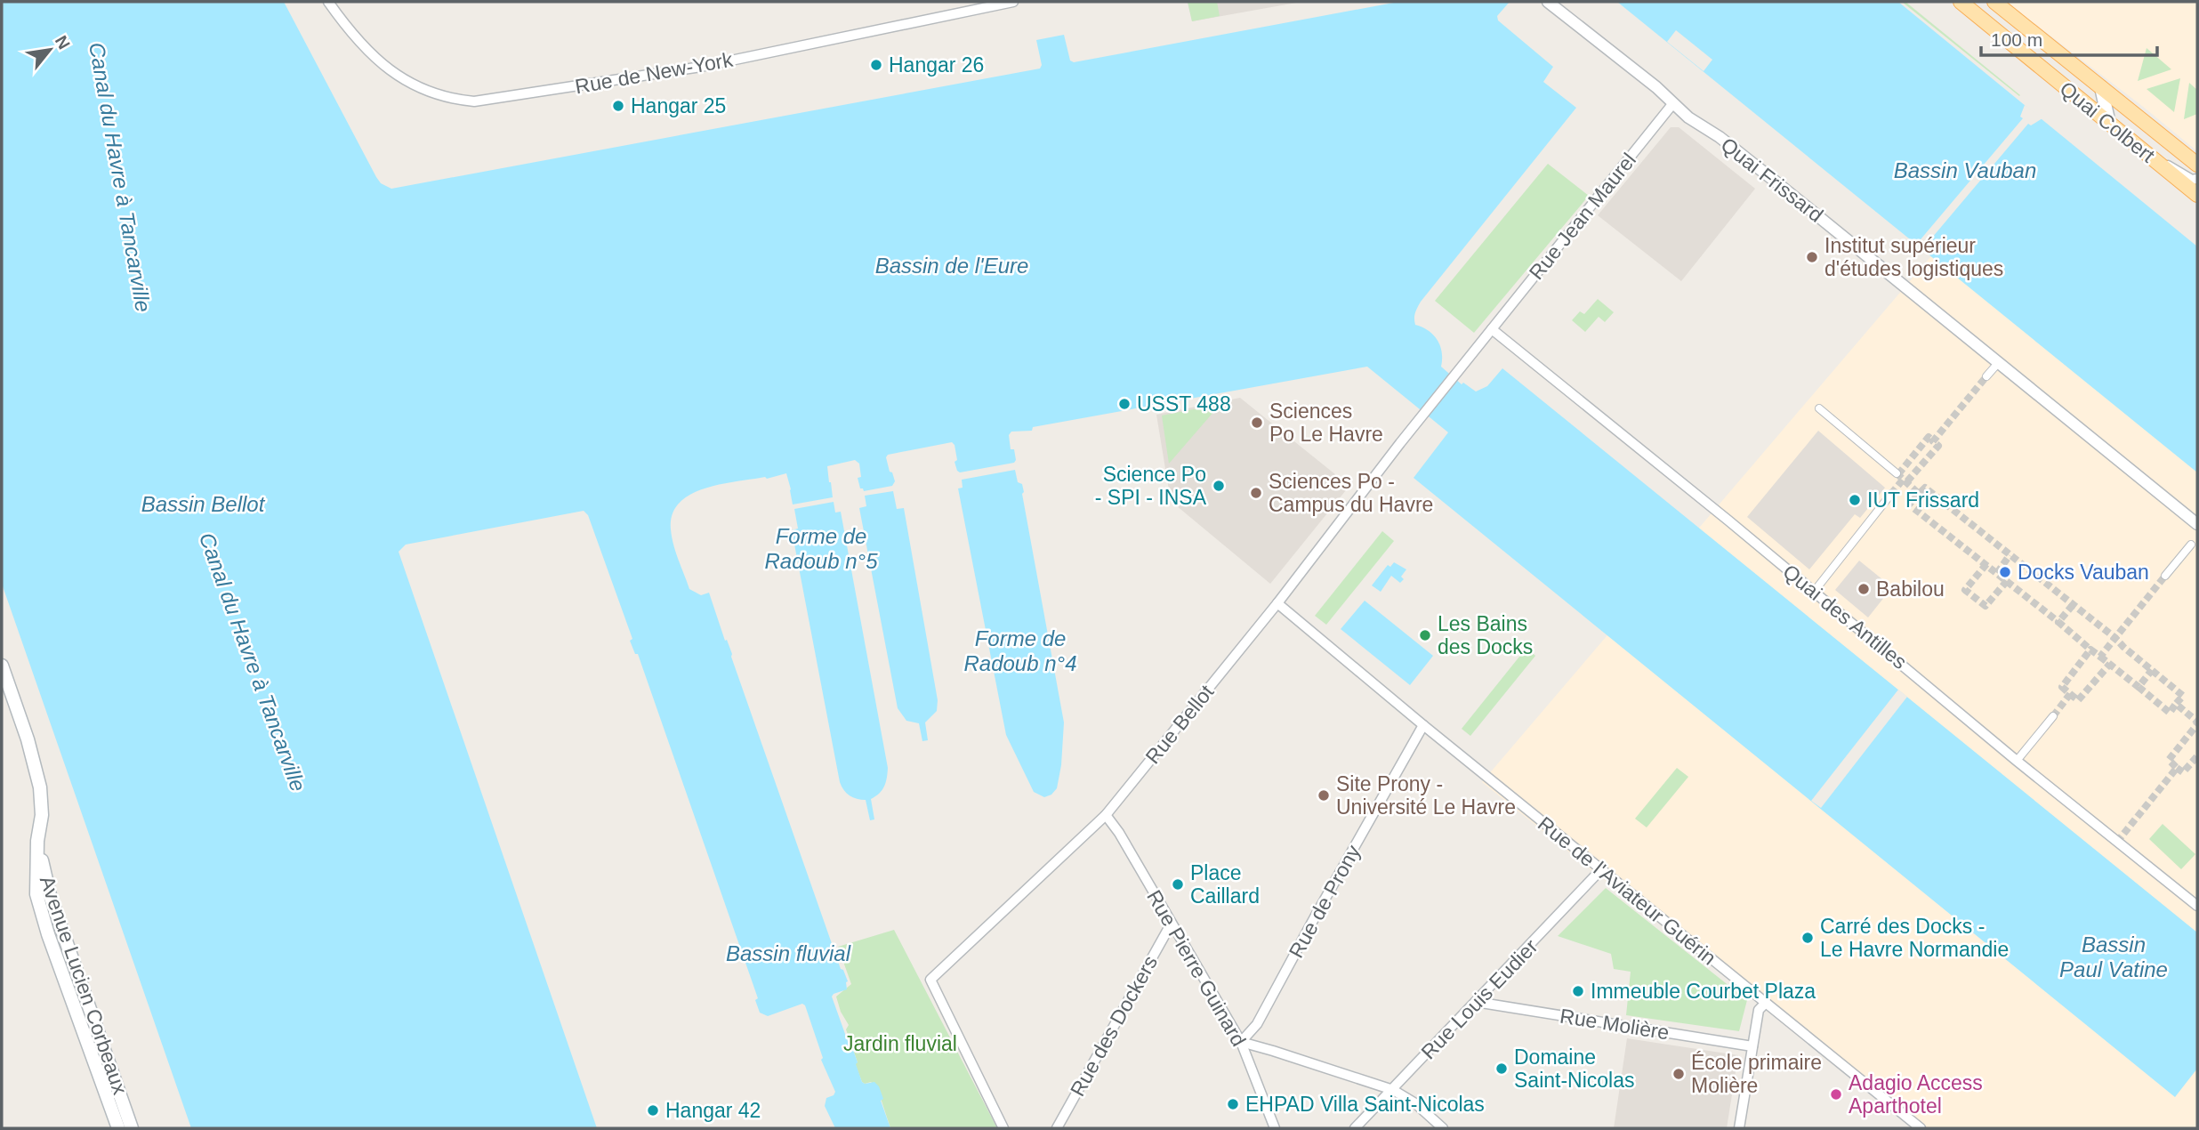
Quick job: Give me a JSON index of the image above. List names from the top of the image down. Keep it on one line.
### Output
{"streets":{"main road":["Quai Colbert","Avenue Lucien Corbeaux"],"street":["Rue de New-York","Quai Frissard","Rue Jean Maurel","Quai des Antilles","Rue Bellot","Rue de l'Aviateur Guérin","Rue de Prony","Rue Pierre Guinard","Rue Louis Eudier","Rue Molière","Rue des Dockers"]},"crossings":[["Quai Frissard","Rue Jean Maurel"],["Rue Jean Maurel","Quai des Antilles"],["Rue Jean Maurel","Rue Bellot"],["Rue Bellot","Rue de l'Aviateur Guérin"],["Rue Bellot","Rue Pierre Guinard"],["Rue de l'Aviateur Guérin","Rue de Prony"],["Rue de l'Aviateur Guérin","Rue Louis Eudier"],["Rue de Prony","Rue Pierre Guinard"],["Rue Pierre Guinard","Rue des Dockers"],["Rue Louis Eudier","Rue Molière"]],"water":["Bassin Vauban","Canal du Havre à Tancarville","Bassin de l'Eure","Bassin Bellot","Forme de Radoub n°5","Forme de Radoub n°4","Bassin Paul Vatine","Bassin fluvial"],"parks":["Jardin fluvial"],"places":["Hangar 26","Hangar 25","Institut supérieur d'études logistiques","USST 488","Sciences Po Le Havre","Science Po - SPI - INSA","Sciences Po - Campus du Havre","IUT Frissard","Docks Vauban","Babilou","Les Bains des Docks","Site Prony - Université Le Havre","Place Caillard","Carré des Docks - Le Havre Normandie","Immeuble Courbet Plaza","Domaine Saint-Nicolas","École primaire Molière","Adagio Access Aparthotel","EHPAD Villa Saint-Nicolas","Hangar 42"],"scale_bar":"100 m","north":"top right"}
